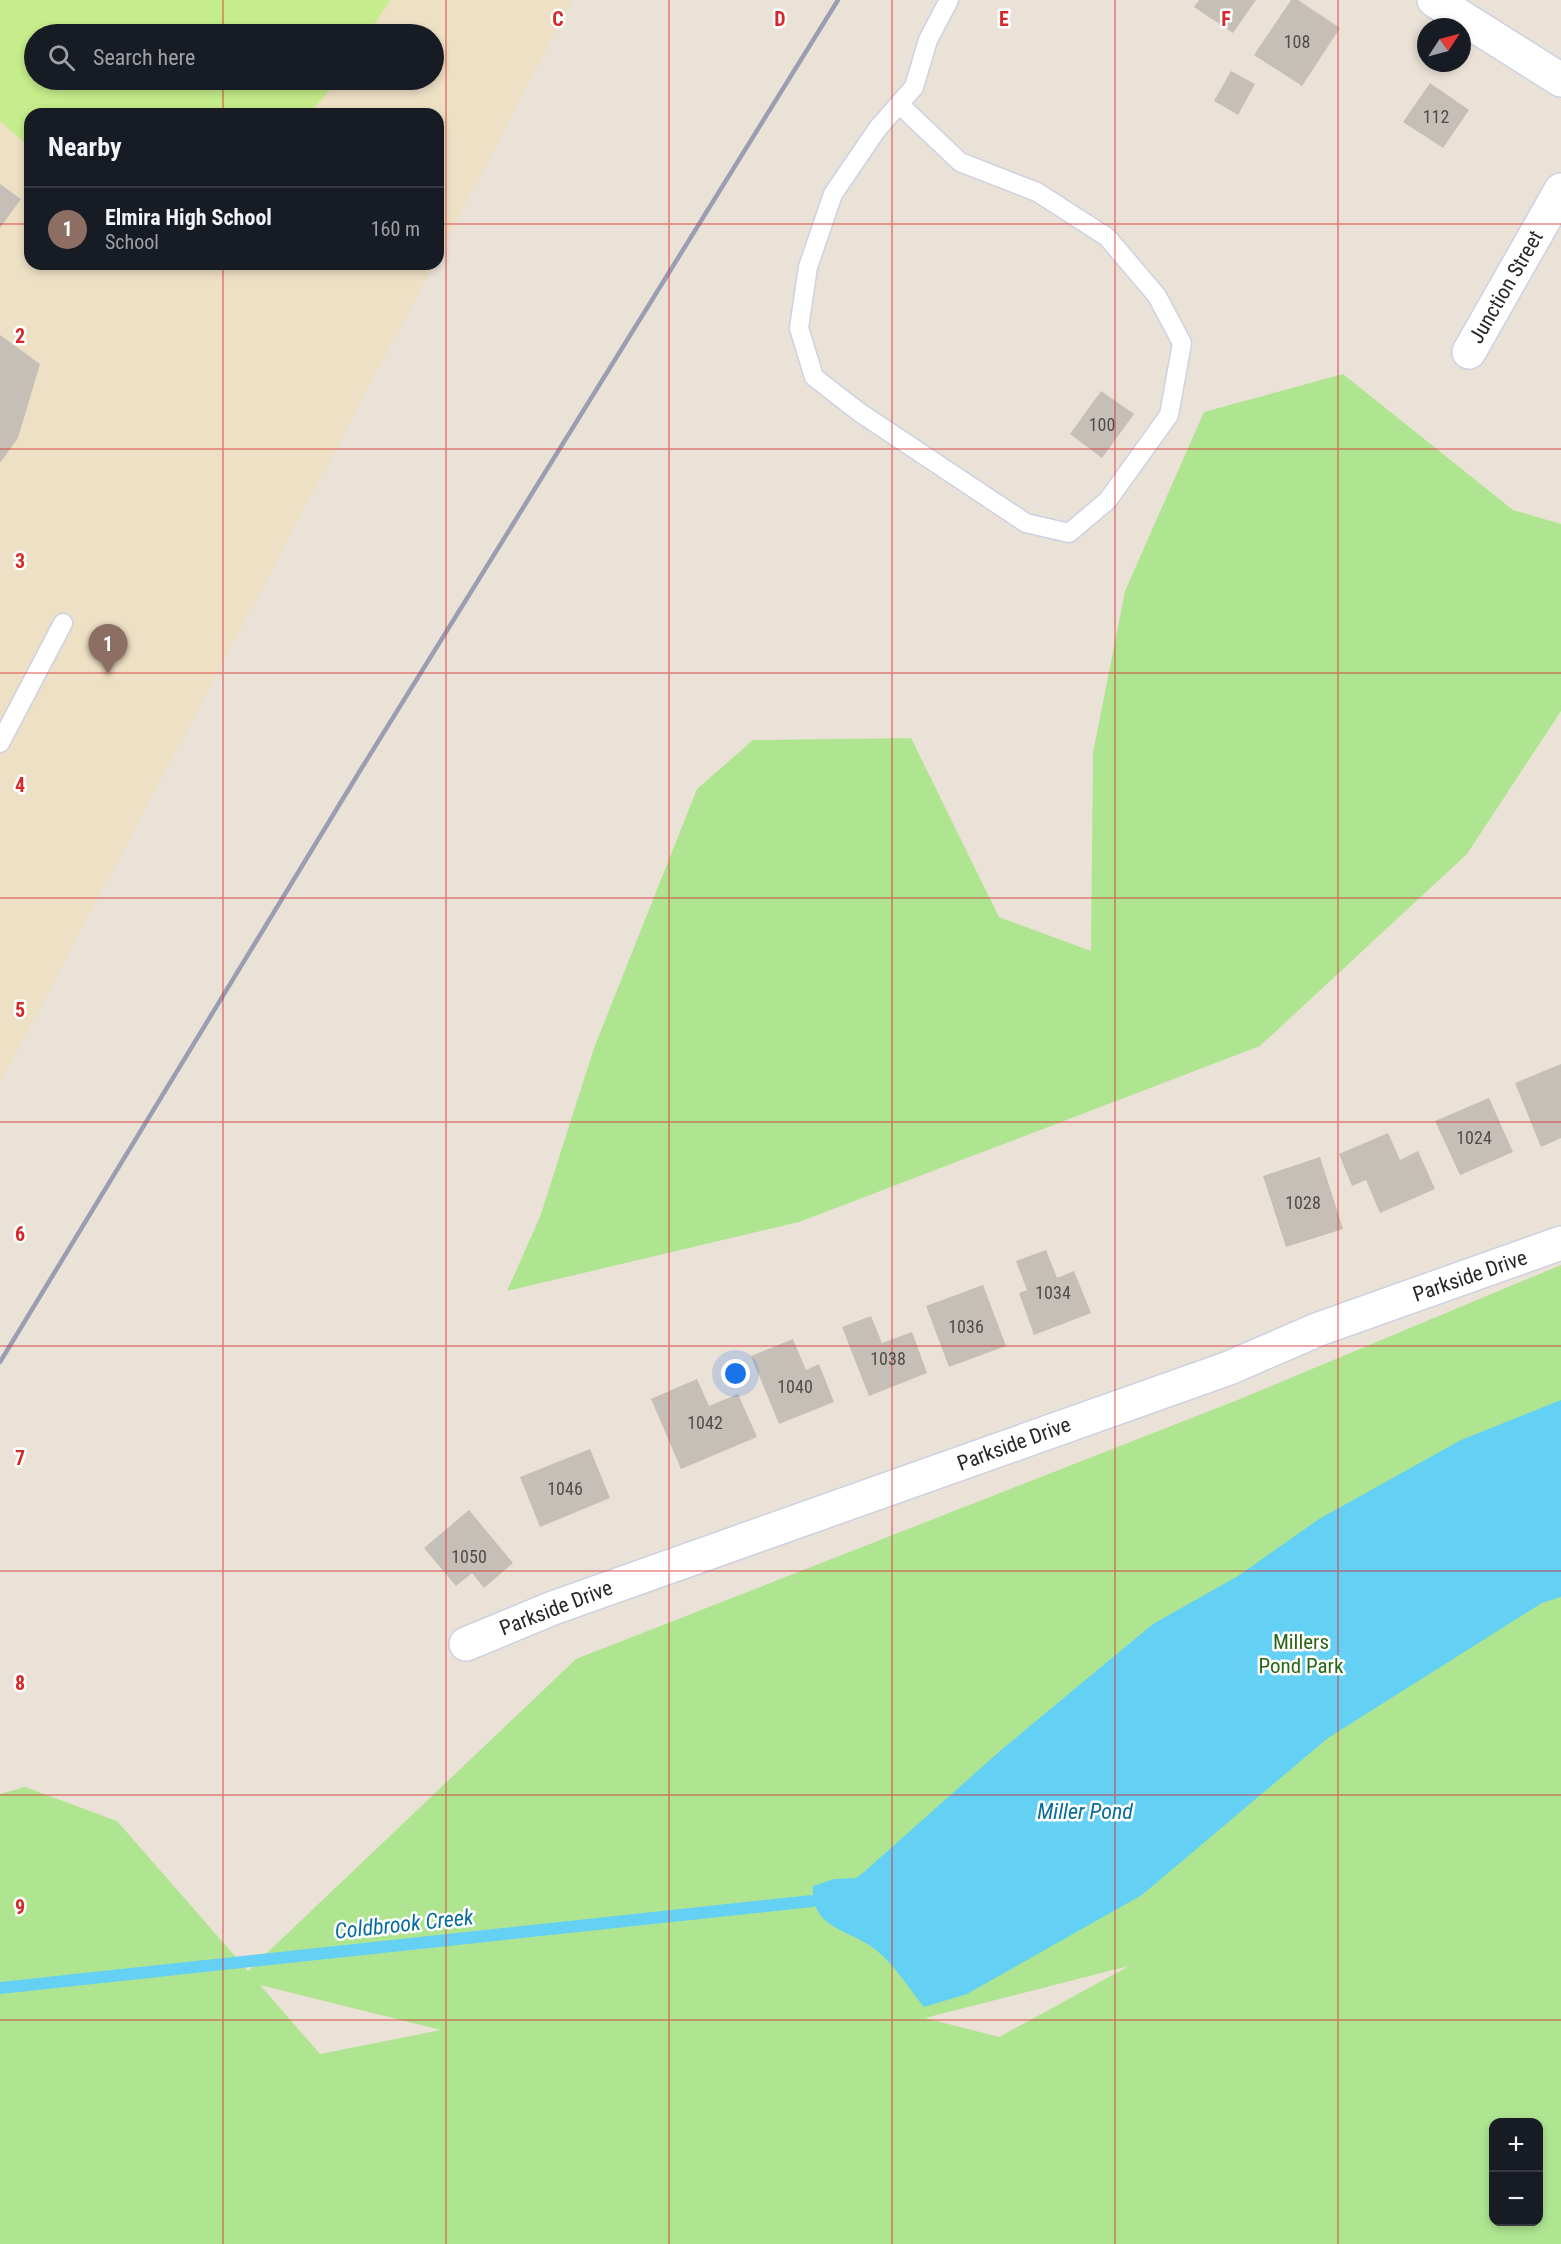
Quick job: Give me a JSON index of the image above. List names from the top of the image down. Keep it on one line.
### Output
{"streets":{"street":["Junction Street","Parkside Drive"]},"water":["Miller Pond","Coldbrook Creek"],"parks":["Millers Pond Park"],"house_numbers":["108","112","100","1024","1028","1034","1036","1038","1040","1042","1046","1050"],"north":"top right","page":{"search":"Search here","heading":"Nearby","list":[{"mark":"1","name":"Elmira High School","note":"School","value":"160 m"}],"pins":"1","map_buttons":["+","−"]},"grid":{"columns":["C","D","E","F"],"rows":["2","3","4","5","6","7","8","9"]}}
